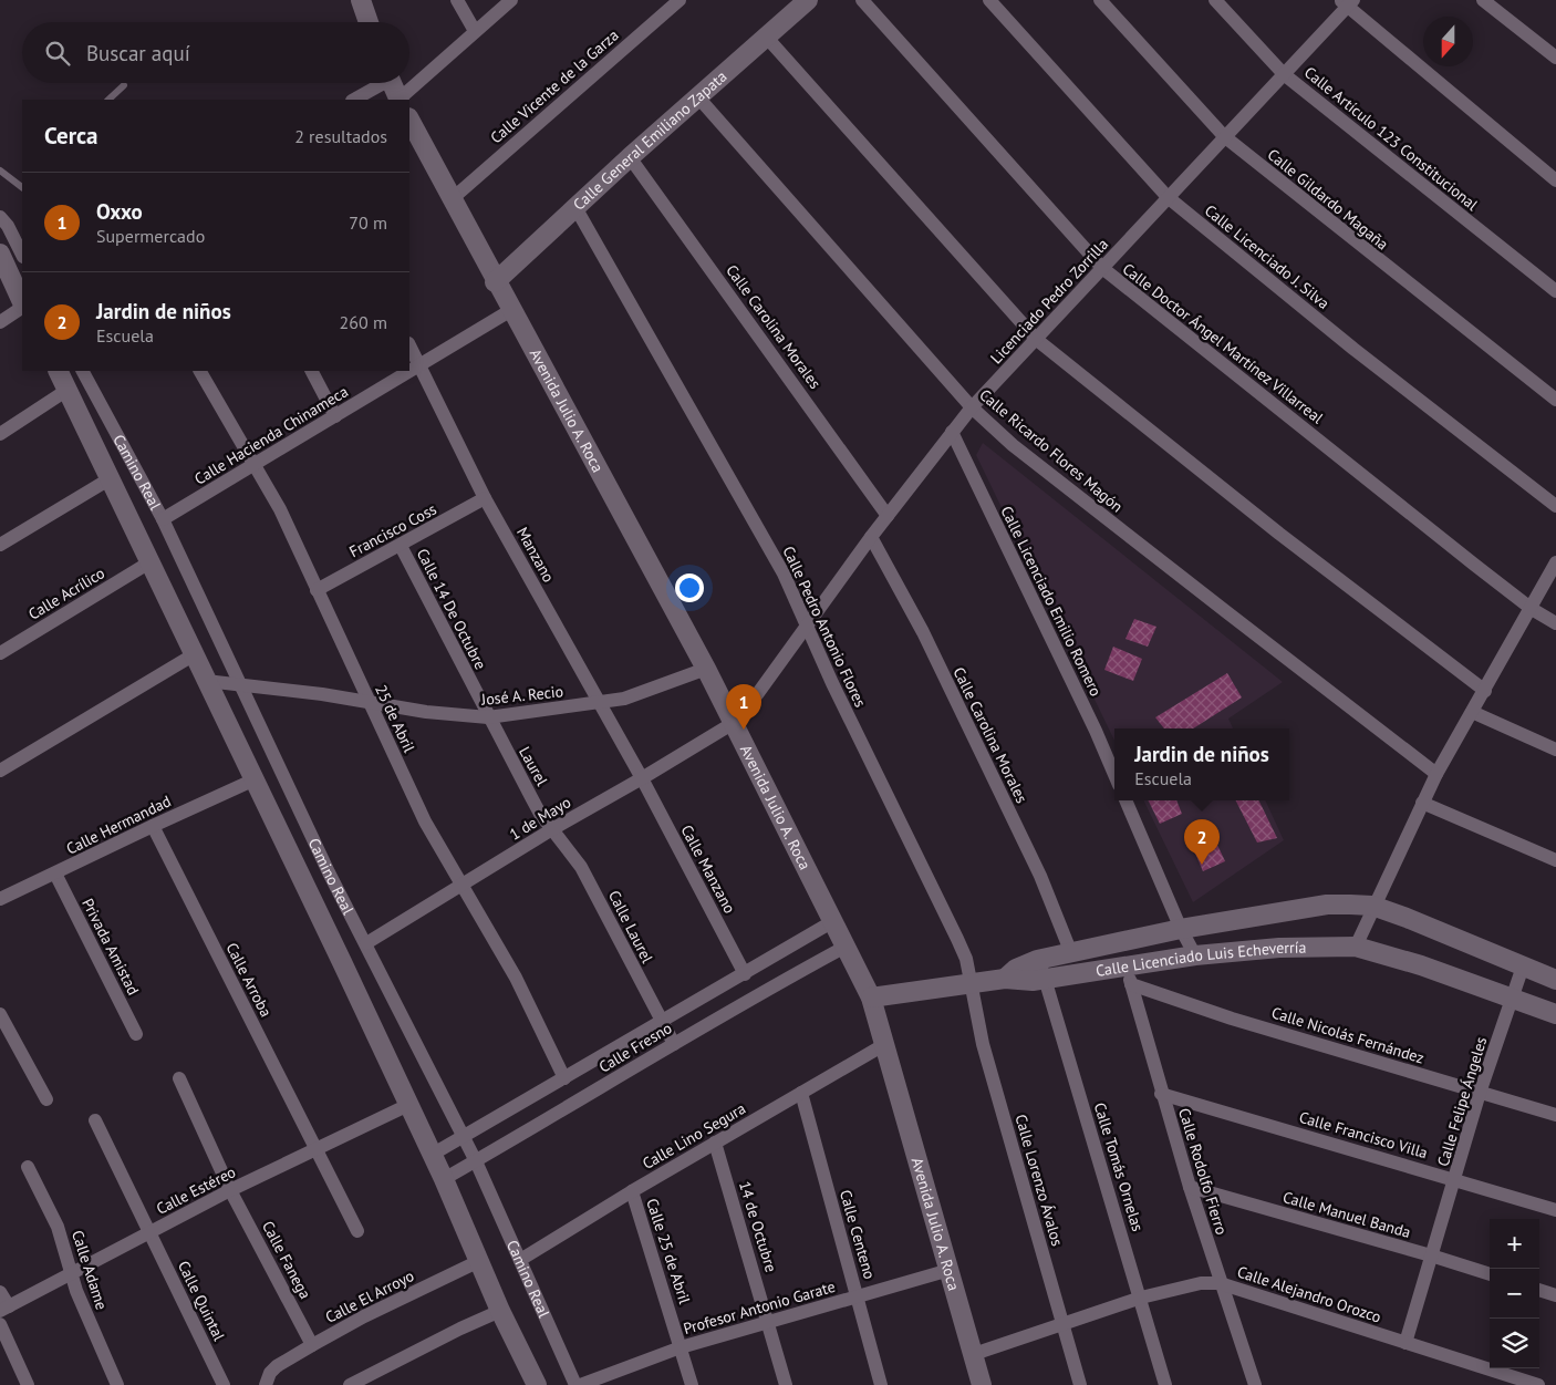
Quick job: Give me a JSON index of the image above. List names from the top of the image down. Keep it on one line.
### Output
{"streets":{"street":["Calle Vicente de la Garza","Calle Artículo 123 Constitucional","Calle General Emiliano Zapata","Calle Gildardo Magaña","Calle Licenciado J. Silva","Licenciado Pedro Zorrilla","Calle Carolina Morales","Calle Doctor Ángel Martínez Villarreal","Avenida Julio A. Roca","Calle Hacienda Chinameca","Calle Ricardo Flores Magón","Camino Real","Francisco Coss","Manzano","Calle Acrílico","Calle Licenciado Emilio Romero","Calle 14 De Octubre","Calle Pedro Antonio Flores","José A. Recio","25 de Abril","Laurel","1 de Mayo","Calle Hermandad","Calle Manzano","Calle Laurel","Privada Amistad","Calle Licenciado Luis Echeverría","Calle Arroba","Calle Nicolás Fernández","Calle Fresno","Calle Felipe Ángeles","Calle Francisco Villa","Calle Lino Segura","Calle Tomás Ornelas","Calle Rodolfo Fierro","Calle Lorenzo Ávalos","Calle Estéreo","Calle Manuel Banda","14 de Octubre","Calle Centeno","Calle 25 de Abril","Calle Fanega","Calle Adame","Calle Alejandro Orozco","Calle El Arroyo","Calle Quintal","Profesor Antonio Garate"]},"crossings":[["Calle Vicente de la Garza","Avenida Julio A. Roca"],["Calle Artículo 123 Constitucional","Licenciado Pedro Zorrilla"],["Calle General Emiliano Zapata","Calle Carolina Morales"],["Calle General Emiliano Zapata","Avenida Julio A. Roca"],["Calle General Emiliano Zapata","Calle Ricardo Flores Magón"],["Calle General Emiliano Zapata","Calle Pedro Antonio Flores"],["Calle Gildardo Magaña","Licenciado Pedro Zorrilla"],["Calle Licenciado J. Silva","Licenciado Pedro Zorrilla"],["Licenciado Pedro Zorrilla","Calle Carolina Morales"],["Licenciado Pedro Zorrilla","Calle Doctor Ángel Martínez Villarreal"],["Licenciado Pedro Zorrilla","Avenida Julio A. Roca"],["Licenciado Pedro Zorrilla","Calle Ricardo Flores Magón"],["Licenciado Pedro Zorrilla","Calle Licenciado Emilio Romero"],["Licenciado Pedro Zorrilla","Calle Pedro Antonio Flores"],["Licenciado Pedro Zorrilla","1 de Mayo"],["Calle Carolina Morales","Calle Licenciado Luis Echeverría"],["Avenida Julio A. Roca","Calle Hacienda Chinameca"],["Avenida Julio A. Roca","José A. Recio"],["Avenida Julio A. Roca","1 de Mayo"],["Avenida Julio A. Roca","Calle Licenciado Luis Echeverría"],["Avenida Julio A. Roca","Calle Fresno"],["Avenida Julio A. Roca","Calle Lino Segura"],["Avenida Julio A. Roca","Calle Alejandro Orozco"],["Avenida Julio A. Roca","Profesor Antonio Garate"],["Calle Hacienda Chinameca","Camino Real"],["Calle Hacienda Chinameca","Manzano"],["Calle Hacienda Chinameca","25 de Abril"],["Camino Real","Calle Acrílico"],["Camino Real","José A. Recio"],["Camino Real","1 de Mayo"],["Camino Real","Calle Hermandad"],["Camino Real","Calle Fresno"],["Camino Real","Calle Lino Segura"],["Camino Real","Calle Estéreo"],["Camino Real","Calle El Arroyo"],["Francisco Coss","Manzano"],["Francisco Coss","Calle 14 De Octubre"],["Francisco Coss","25 de Abril"],["Manzano","José A. Recio"],["Manzano","1 de Mayo"],["Manzano","Calle Manzano"],["Calle 14 De Octubre","José A. Recio"],["Calle 14 De Octubre","Laurel"],["Calle Pedro Antonio Flores","Calle Licenciado Luis Echeverría"],["Calle Pedro Antonio Flores","Calle Lorenzo Ávalos"],["José A. Recio","25 de Abril"],["José A. Recio","Laurel"],["25 de Abril","1 de Mayo"],["25 de Abril","Calle Fresno"],["Laurel","1 de Mayo"],["Laurel","Calle Laurel"],["1 de Mayo","Calle Manzano"],["1 de Mayo","Calle Laurel"],["Calle Hermandad","Privada Amistad"],["Calle Hermandad","Calle Arroba"],["Calle Manzano","Calle Fresno"],["Calle Laurel","Calle Fresno"],["Calle Licenciado Luis Echeverría","Calle Nicolás Fernández"],["Calle Licenciado Luis Echeverría","Calle Felipe Ángeles"],["Calle Licenciado Luis Echeverría","Calle Tomás Ornelas"],["Calle Licenciado Luis Echeverría","Calle Rodolfo Fierro"],["Calle Licenciado Luis Echeverría","Calle Lorenzo Ávalos"],["Calle Arroba","Calle Estéreo"],["Calle Nicolás Fernández","Calle Felipe Ángeles"],["Calle Nicolás Fernández","Calle Rodolfo Fierro"],["Calle Felipe Ángeles","Calle Francisco Villa"],["Calle Felipe Ángeles","Calle Manuel Banda"],["Calle Felipe Ángeles","Calle Alejandro Orozco"],["Calle Francisco Villa","Calle Rodolfo Fierro"],["Calle Lino Segura","14 de Octubre"],["Calle Lino Segura","Calle Centeno"],["Calle Lino Segura","Calle 25 de Abril"],["Calle Tomás Ornelas","Calle Alejandro Orozco"],["Calle Rodolfo Fierro","Calle Manuel Banda"],["Calle Rodolfo Fierro","Calle Alejandro Orozco"],["Calle Lorenzo Ávalos","Calle Alejandro Orozco"],["Calle Estéreo","Calle Fanega"],["Calle Estéreo","Calle Adame"],["Calle Estéreo","Calle Quintal"],["14 de Octubre","Profesor Antonio Garate"],["Calle Centeno","Profesor Antonio Garate"],["Calle 25 de Abril","Profesor Antonio Garate"],["Calle Fanega","Calle El Arroyo"]],"north":"bottom","page":{"search":"Buscar aquí","heading":["Cerca","2 resultados"],"list":[{"mark":"1","name":"Oxxo","note":"Supermercado","value":"70 m"},{"mark":"2","name":"Jardin de niños","note":"Escuela","value":"260 m"}],"pins":["1","2"],"popup":["Jardin de niños","Escuela"],"map_buttons":["+","−"]}}
